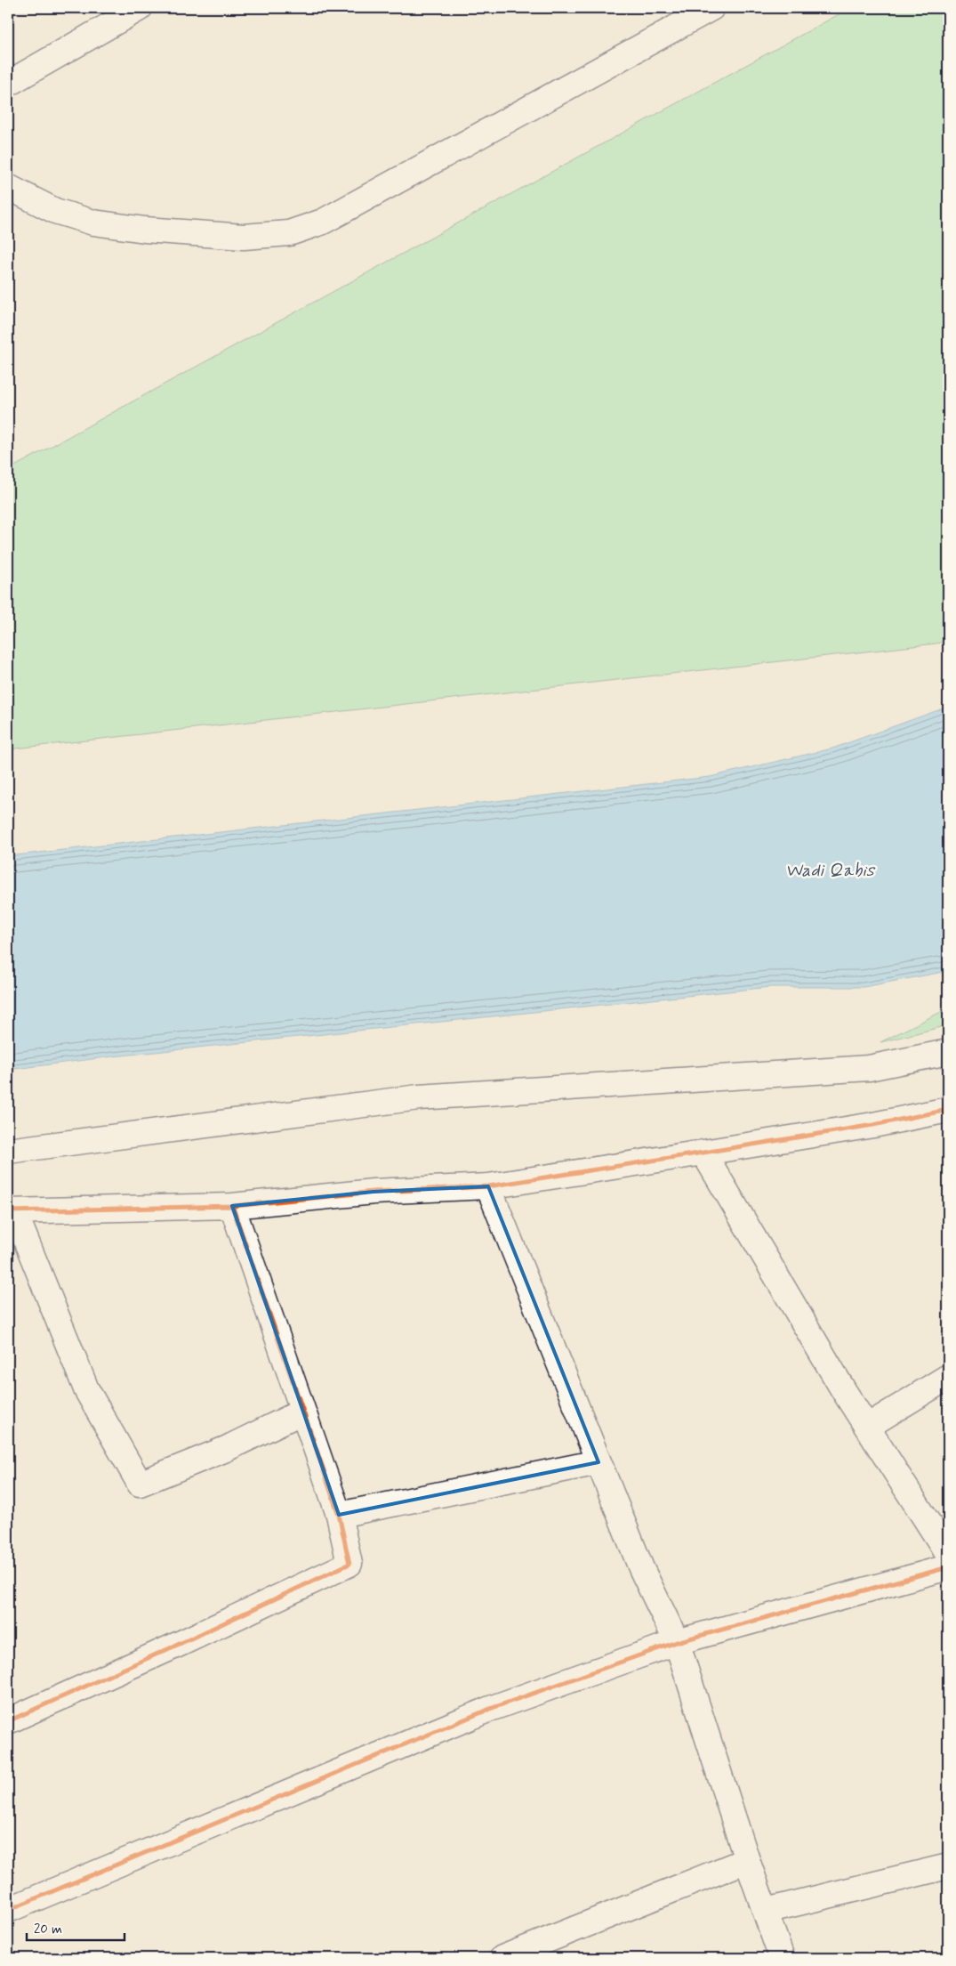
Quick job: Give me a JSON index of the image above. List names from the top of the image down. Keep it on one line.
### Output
{"water":["Wadi Qabis"],"scale_bar":"20 m"}
